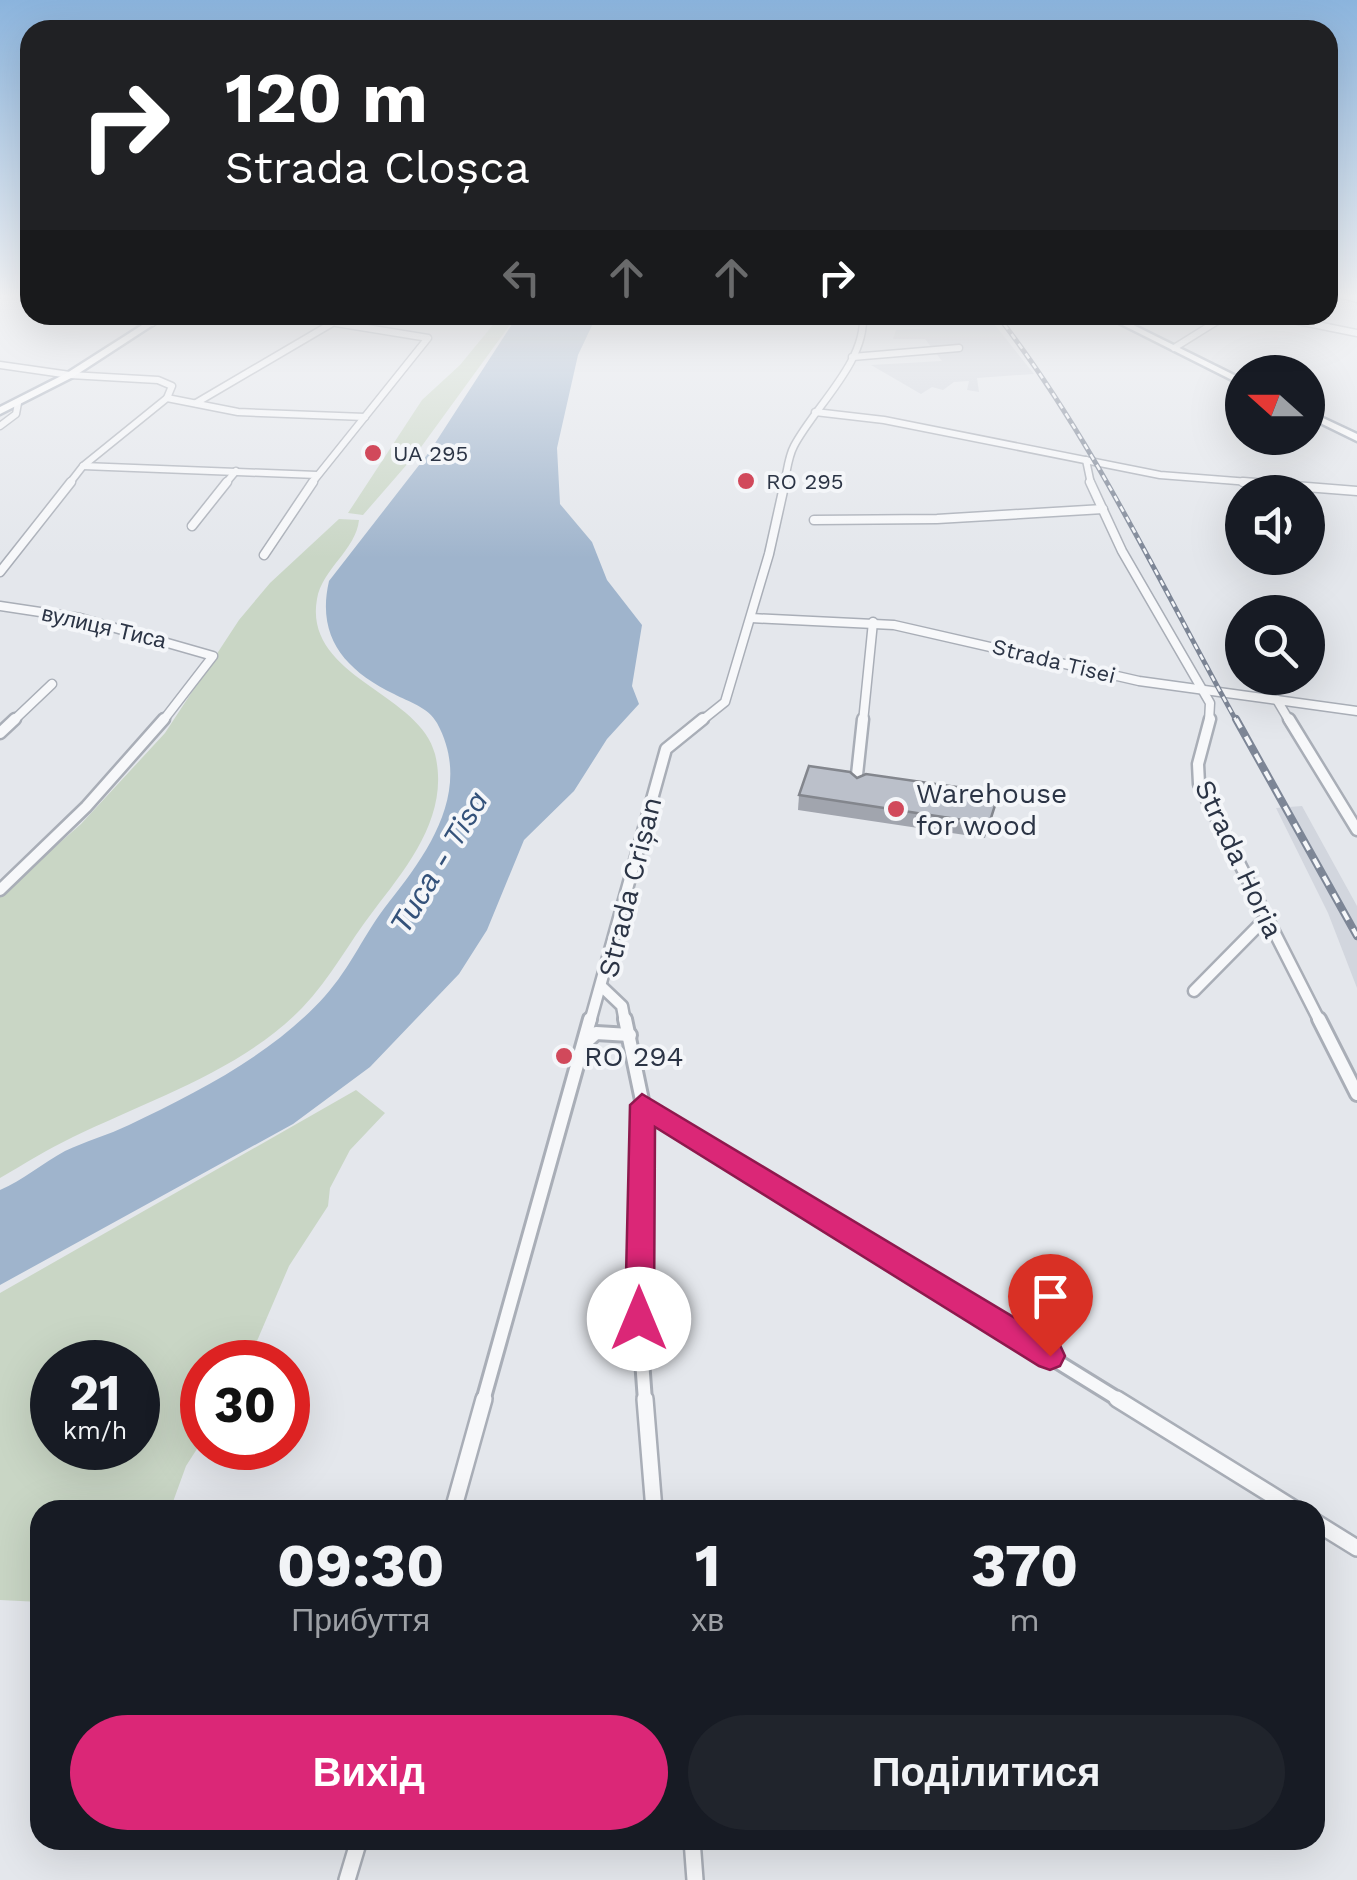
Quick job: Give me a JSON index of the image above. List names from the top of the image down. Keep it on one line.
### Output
{"streets":{"street":["вулиця Тиса","Strada Tisei","Strada Horia","Strada Crișan"]},"crossings":[["Strada Tisei","Strada Horia"],["Strada Tisei","Strada Crișan"]],"water":["Тиса - Tisa"],"places":["UA 295","RO 295","Warehouse for wood","RO 294"],"north":"left","page":{"turn":["120 m","Strada Cloșca"],"speed":"21 km/h","limit":"30","eta":["09:30","Прибуття","1","хв","370","m"],"buttons":["Вихід","Поділитися"]}}
